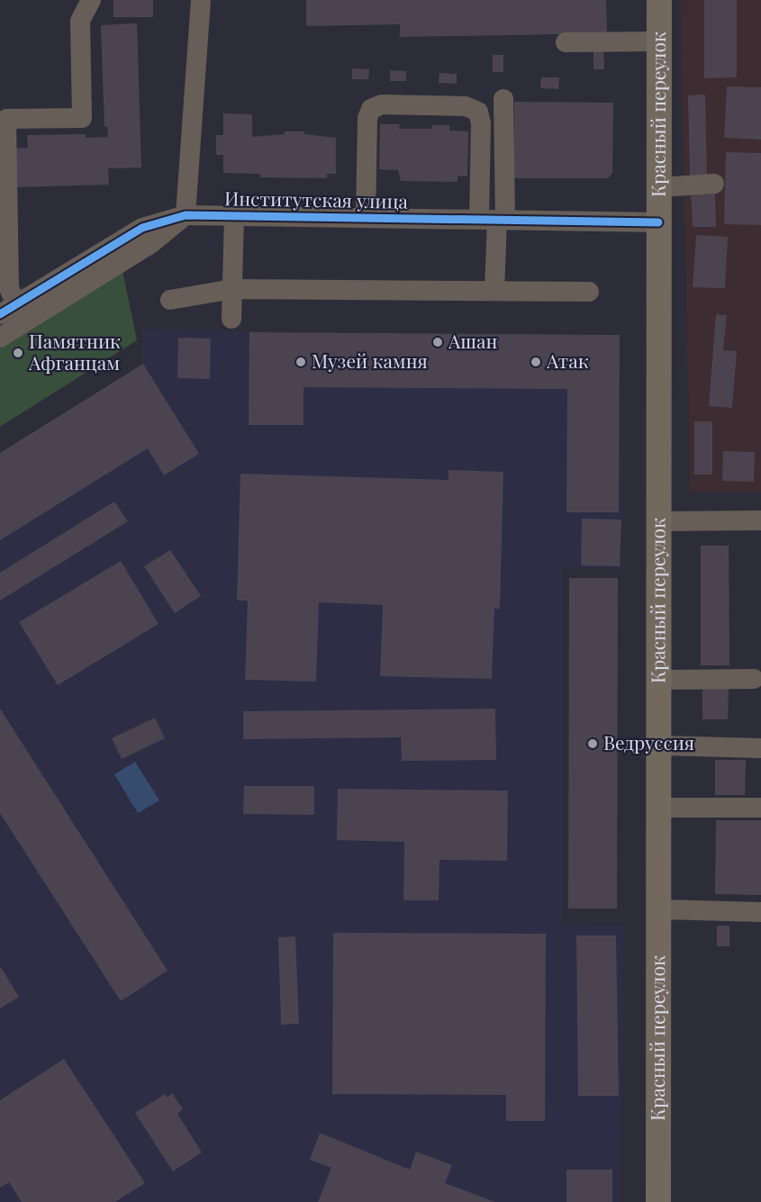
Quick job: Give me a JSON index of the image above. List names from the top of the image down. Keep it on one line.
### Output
{"streets":{"main road":["Красный переулок"],"street":["Институтская улица"]},"crossings":[["Красный переулок","Институтская улица"]],"places":["Ашан","Памятник Афганцам","Музей камня","Атак","Ведруссия"]}
